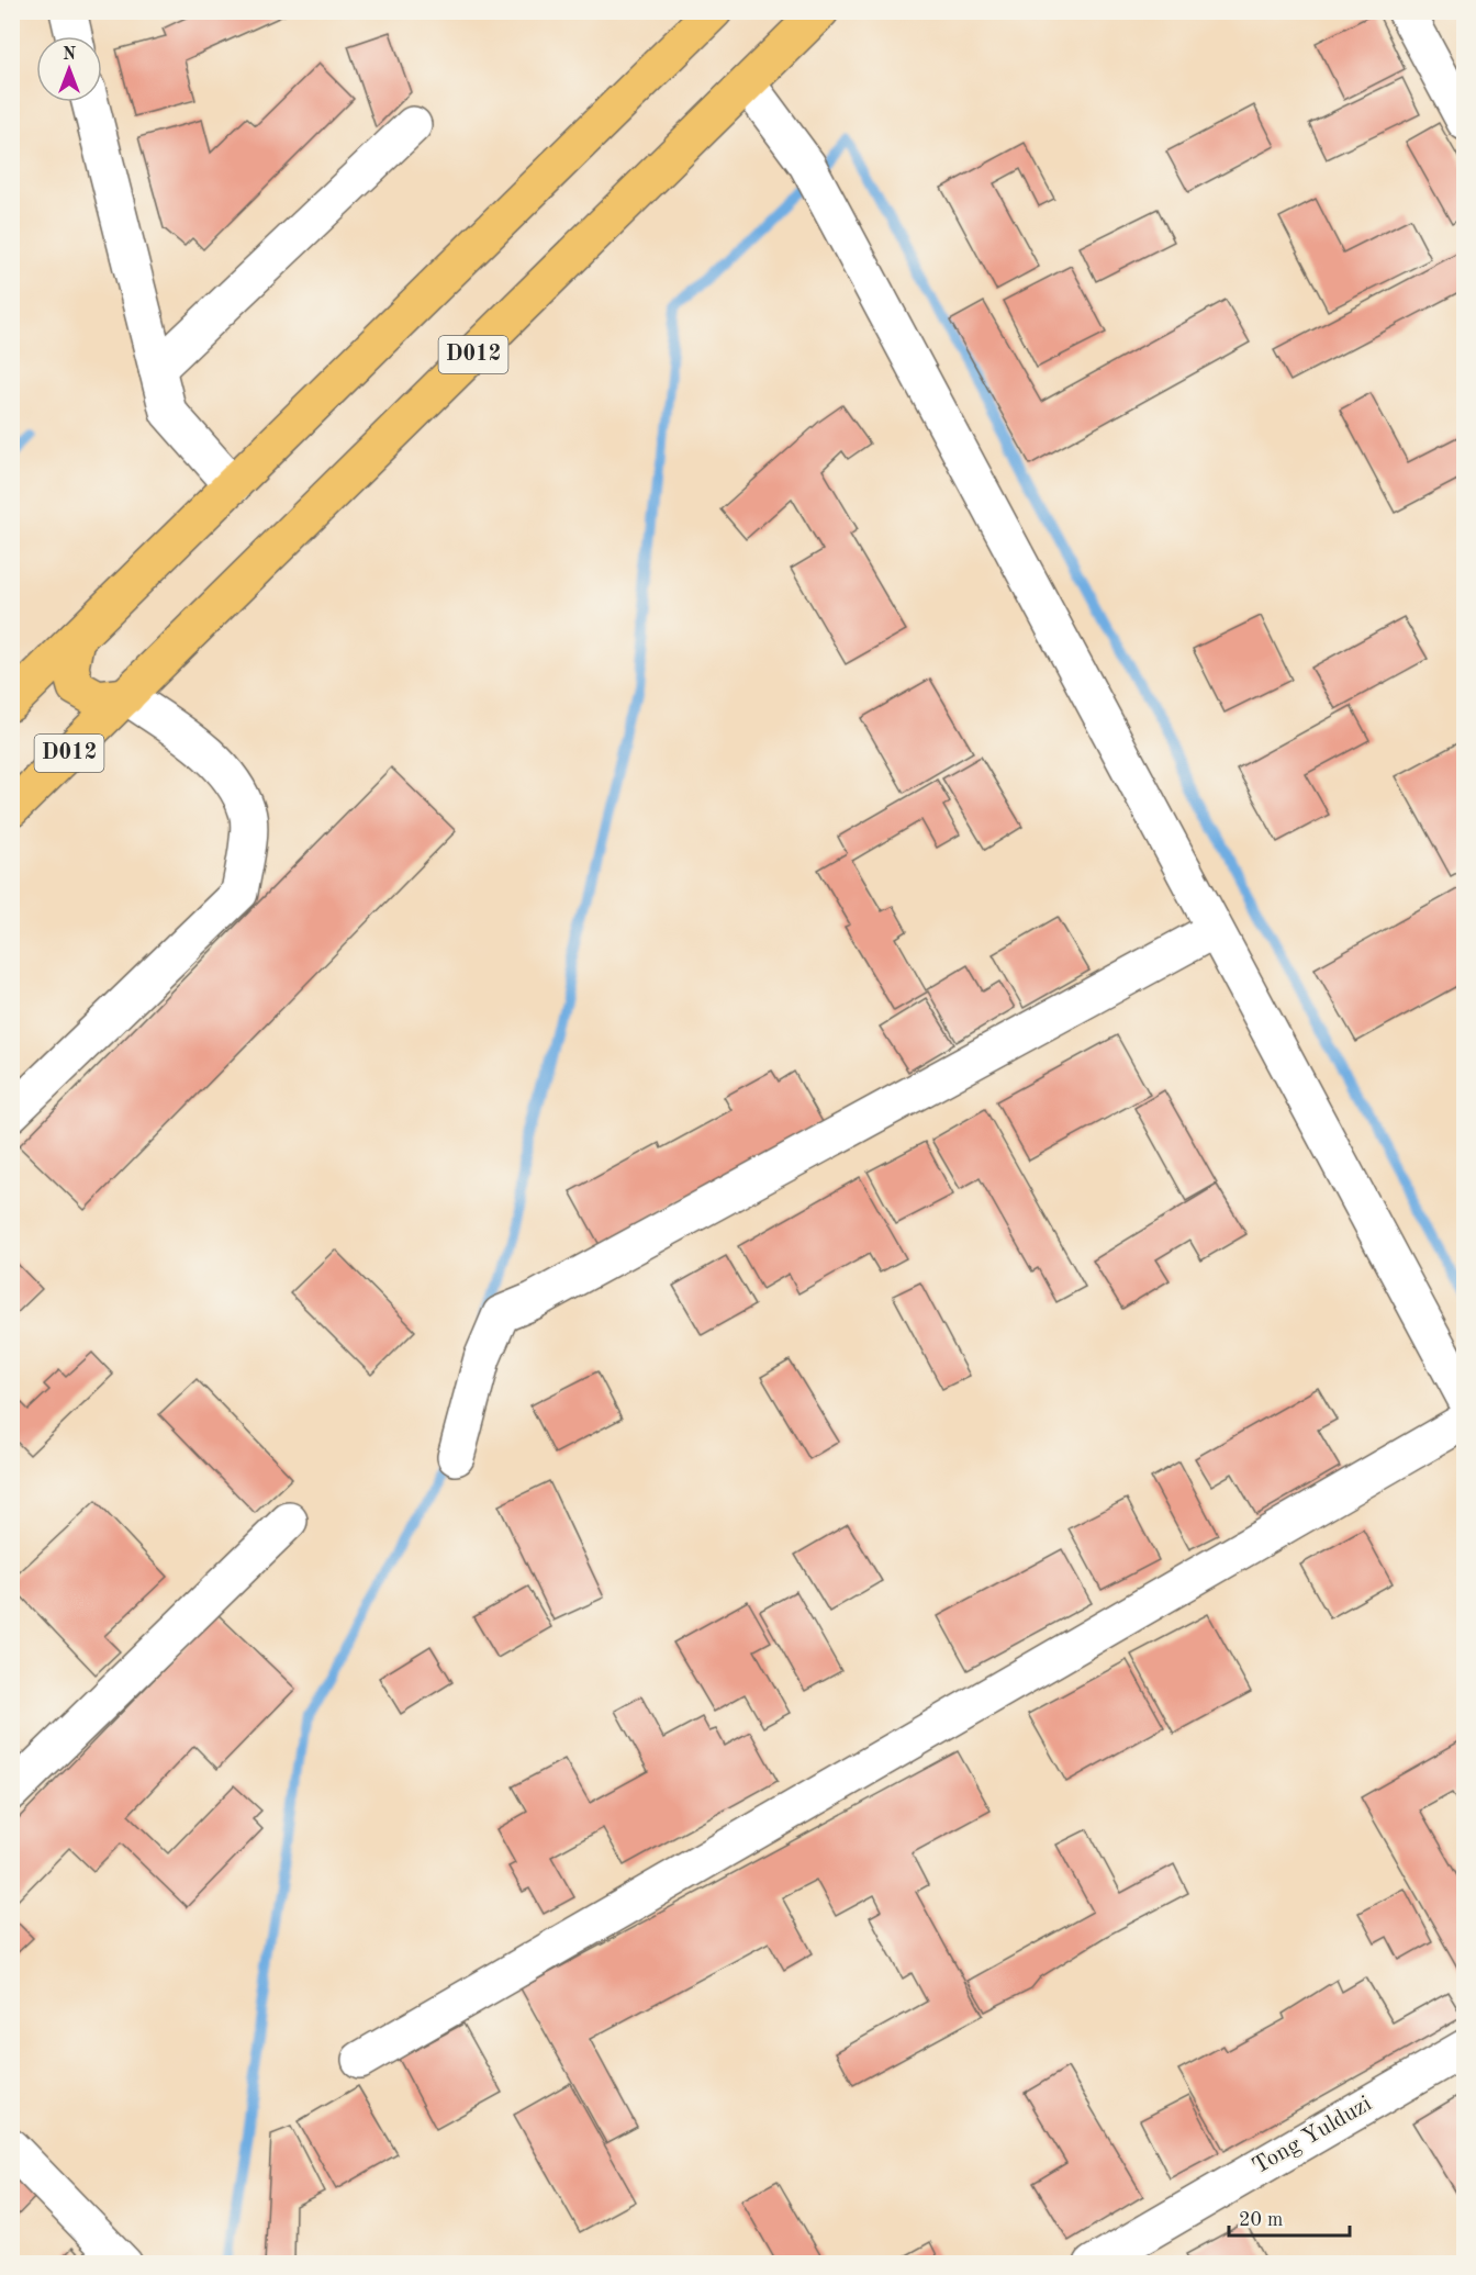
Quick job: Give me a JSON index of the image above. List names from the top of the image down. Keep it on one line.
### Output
{"streets":{"highway":["D012"],"street":["Tong Yulduzi"]},"scale_bar":"20 m","north":"top"}
